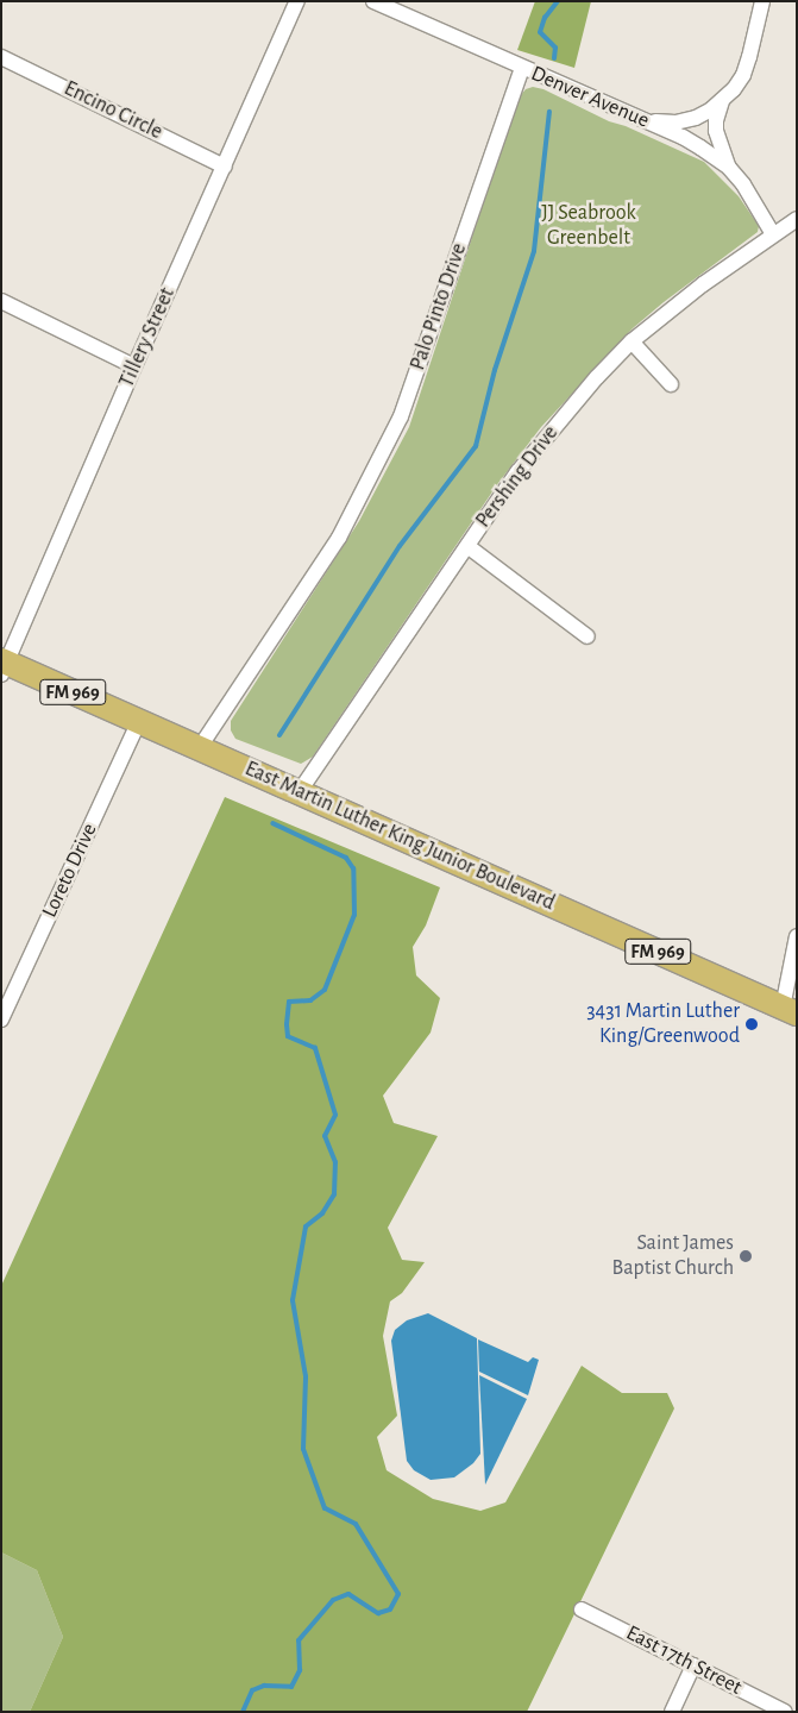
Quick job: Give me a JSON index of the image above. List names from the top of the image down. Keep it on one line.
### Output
{"streets":{"main road":["FM 969","East Martin Luther King Junior Boulevard"],"street":["Denver Avenue","Encino Circle","Palo Pinto Drive","Tillery Street","Pershing Drive","Loreto Drive","East 17th Street"]},"crossings":[["Denver Avenue","Palo Pinto Drive"],["Denver Avenue","Pershing Drive"],["Encino Circle","Tillery Street"],["Palo Pinto Drive","East Martin Luther King Junior Boulevard"],["Tillery Street","East Martin Luther King Junior Boulevard"],["Pershing Drive","East Martin Luther King Junior Boulevard"],["East Martin Luther King Junior Boulevard","Loreto Drive"]],"parks":["JJ Seabrook Greenbelt"],"places":["3431 Martin Luther King/Greenwood","Saint James Baptist Church"]}
